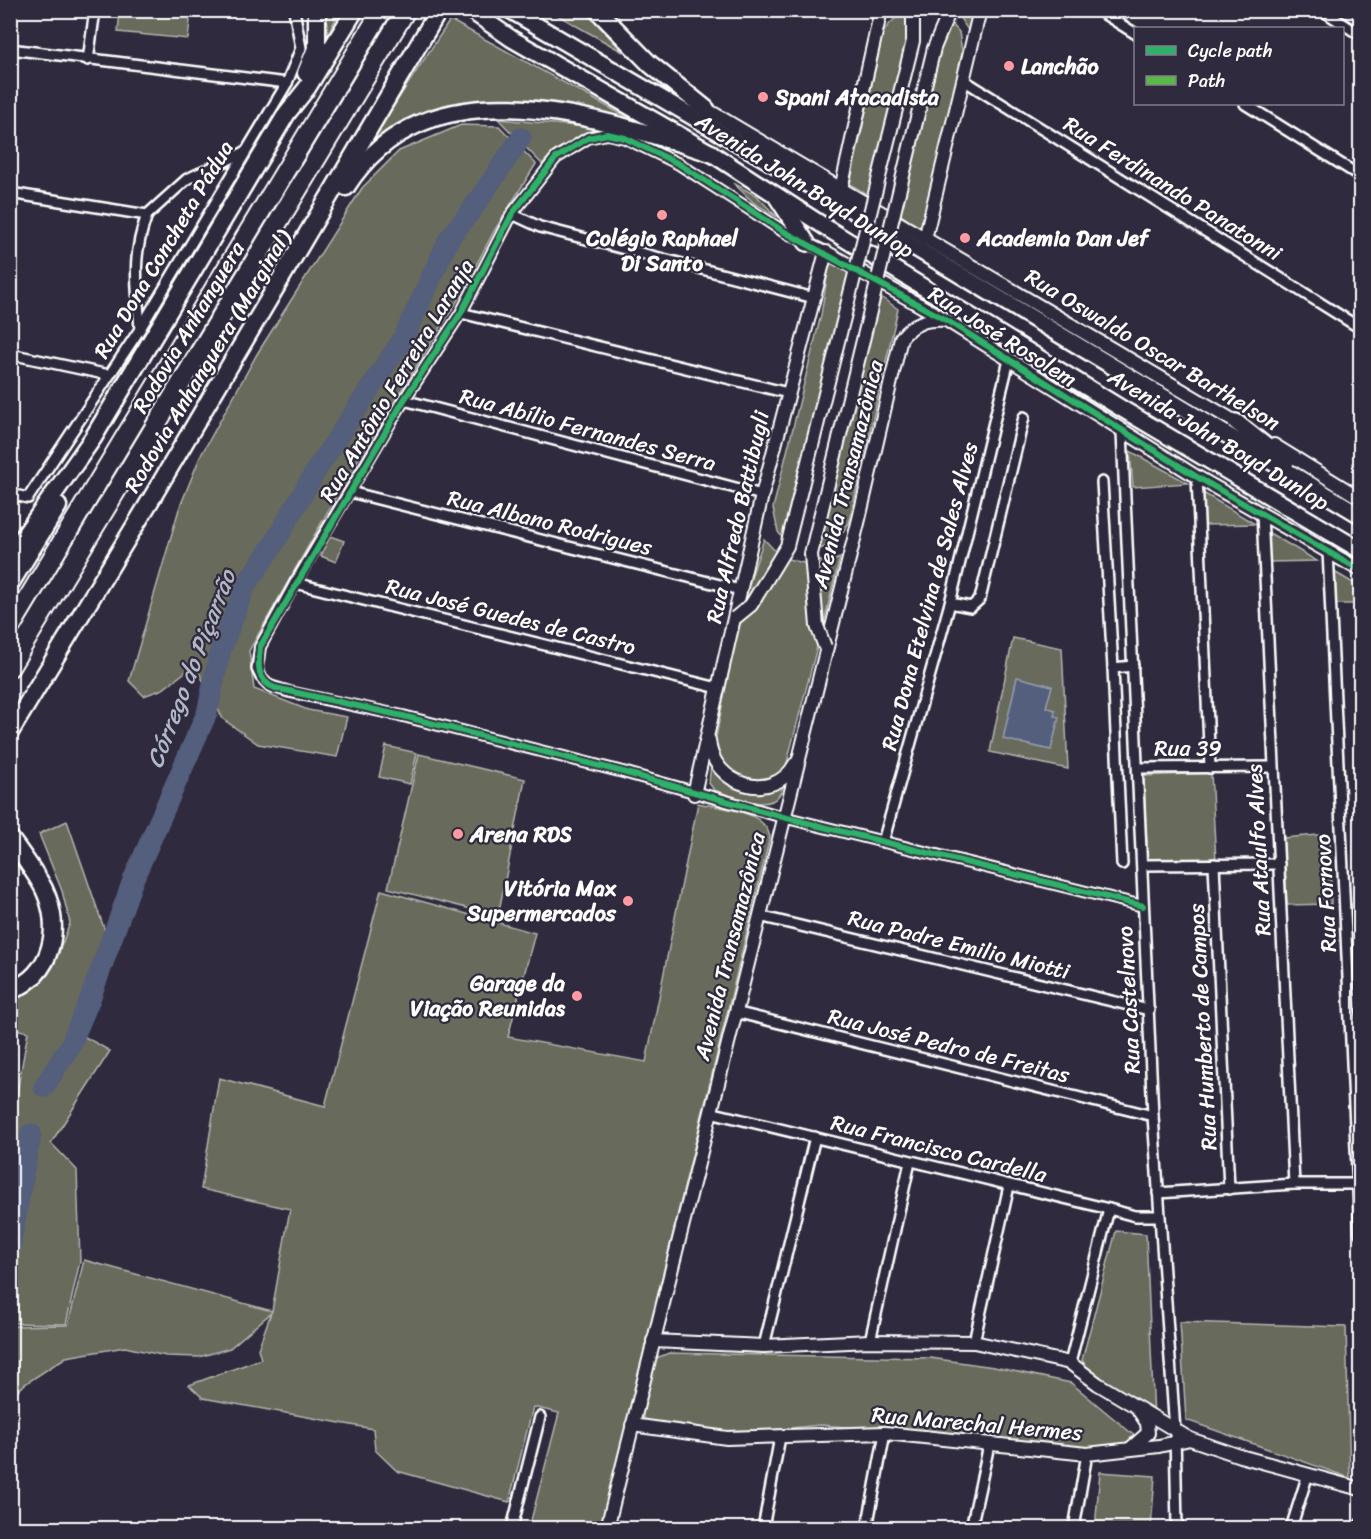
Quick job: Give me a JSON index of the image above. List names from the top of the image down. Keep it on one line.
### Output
{"streets":{"highway":["Rodovia Anhanguera","Rodovia Anhanguera (Marginal)"],"main road":["Avenida John Boyd Dunlop"],"street":["Rua Ferdinando Panatonni","Rua Dona Concheta Pádua","Rua José Rosolem","Rua Oswaldo Oscar Barthelson","Rua Antônio Ferreira Laranja","Rua Abílio Fernandes Serra","Avenida Transamazônica","Rua Alfredo Battibugli","Rua Albano Rodrigues","Rua Dona Etelvina de Sales Alves","Rua José Guedes de Castro","Rua 39","Rua Ataulfo Alves","Rua Fornovo","Rua Padre Emilio Miotti","Rua Castelnovo","Rua Humberto de Campos","Rua José Pedro de Freitas","Rua Francisco Cardella","Rua Marechal Hermes"]},"crossings":[["Rua José Rosolem","Rua Antônio Ferreira Laranja"],["Rua José Rosolem","Avenida Transamazônica"],["Rua José Rosolem","Rua Alfredo Battibugli"],["Rua José Rosolem","Rua Dona Etelvina de Sales Alves"],["Rua José Rosolem","Rua Ataulfo Alves"],["Rua José Rosolem","Rua Fornovo"],["Rua José Rosolem","Rua Castelnovo"],["Rua Antônio Ferreira Laranja","Rua Abílio Fernandes Serra"],["Rua Antônio Ferreira Laranja","Rua Alfredo Battibugli"],["Rua Antônio Ferreira Laranja","Rua Albano Rodrigues"],["Rua Antônio Ferreira Laranja","Rua José Guedes de Castro"],["Rua Abílio Fernandes Serra","Rua Alfredo Battibugli"],["Avenida Transamazônica","Rua Padre Emilio Miotti"],["Avenida Transamazônica","Rua José Pedro de Freitas"],["Avenida Transamazônica","Rua Francisco Cardella"],["Avenida Transamazônica","Rua Marechal Hermes"],["Rua Alfredo Battibugli","Rua Albano Rodrigues"],["Rua Alfredo Battibugli","Rua José Guedes de Castro"],["Rua 39","Rua Ataulfo Alves"],["Rua 39","Rua Castelnovo"],["Rua Padre Emilio Miotti","Rua Castelnovo"],["Rua Castelnovo","Rua José Pedro de Freitas"],["Rua Castelnovo","Rua Francisco Cardella"],["Rua Castelnovo","Rua Marechal Hermes"]],"water":["Córrego do Piçarrão"],"places":["Lanchão","Spani Atacadista","Colégio Raphael Di Santo","Academia Dan Jef","Arena RDS","Vitória Max Supermercados","Garage da Viação Reunidas"],"legend":["Cycle path","Path"]}
